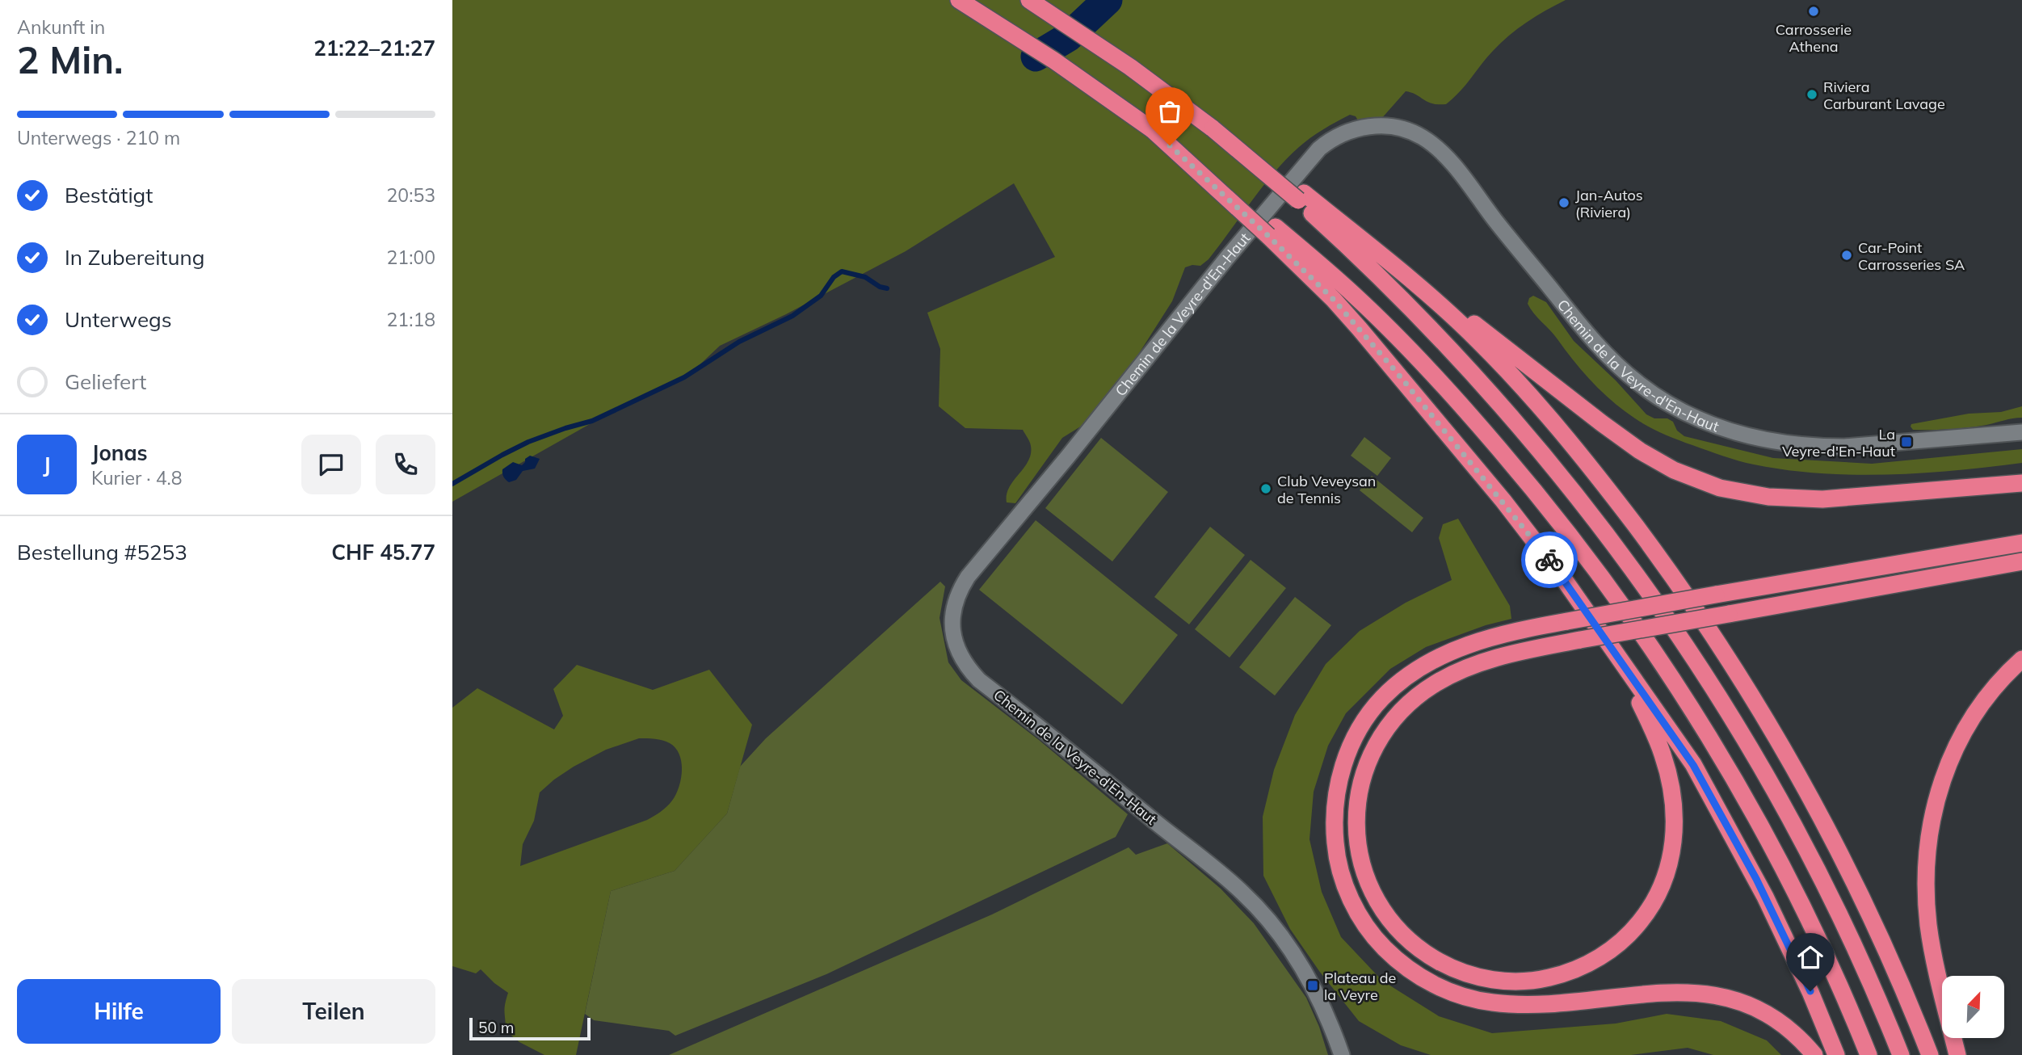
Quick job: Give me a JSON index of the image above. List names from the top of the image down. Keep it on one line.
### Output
{"streets":{"street":["Chemin de la Veyre-d'En-Haut"]},"places":{"other":["Carrosserie Athena","Riviera Carburant Lavage","Jan-Autos (Riviera)","Car-Point Carrosseries SA","Club Veveysan de Tennis"],"transit":["La Veyre-d'En-Haut","Plateau de la Veyre"]},"scale_bar":"50 m","north":"top right","page":{"heading":["2 Min.","Ankunft in","21:22–21:27"],"panel":["Jonas","Kurier · 4.8","Bestellung #5253","CHF 45.77"],"bar":"Unterwegs · 210 m","list":[["Bestätigt","20:53"],["In Zubereitung","21:00"],["Unterwegs","21:18"],"Geliefert"],"round":"J","buttons":["Hilfe","Teilen"],"scale":"50 m"}}
